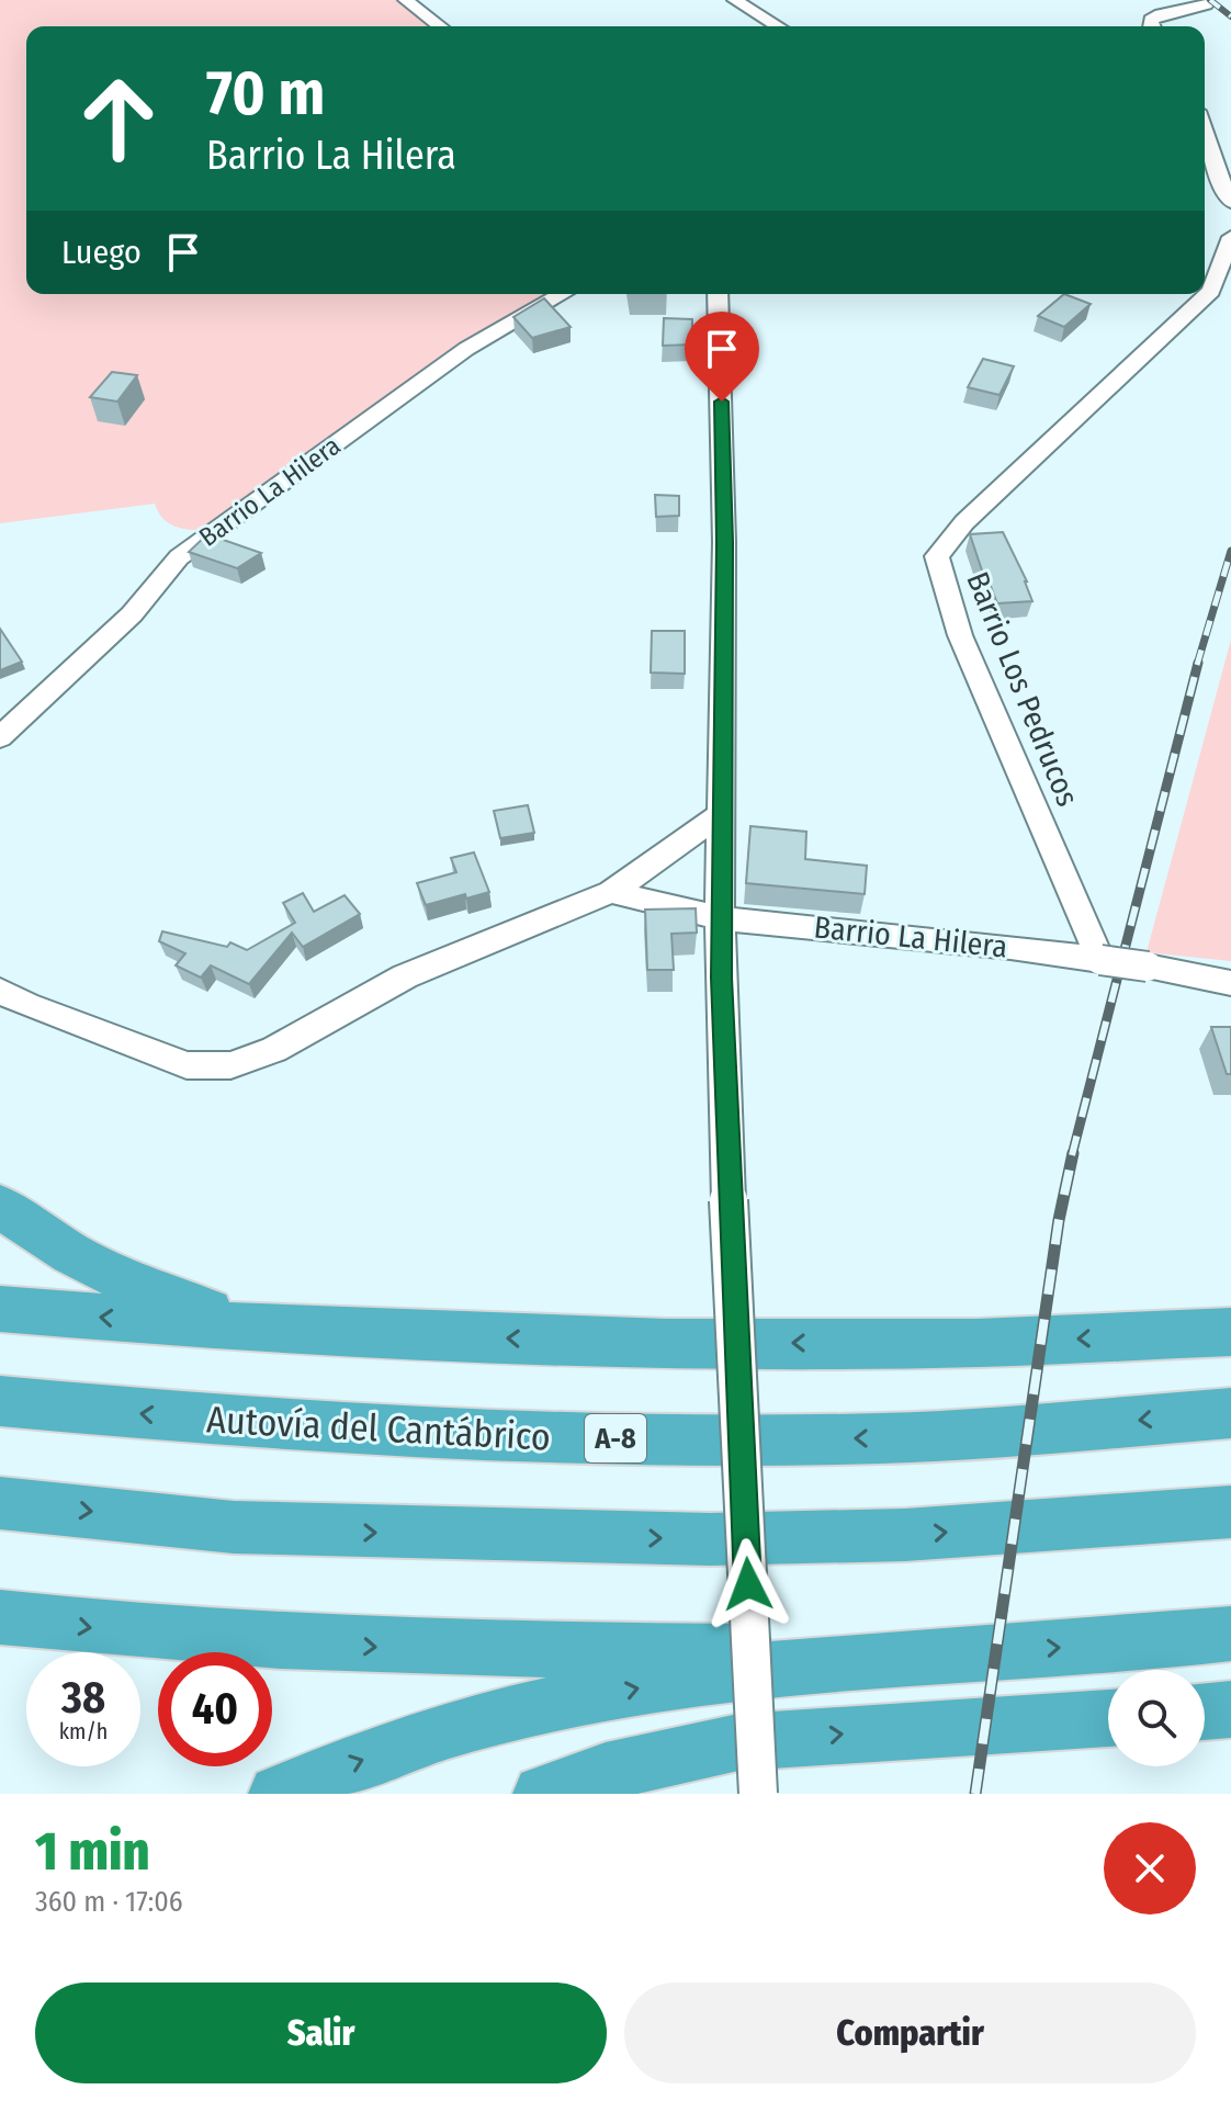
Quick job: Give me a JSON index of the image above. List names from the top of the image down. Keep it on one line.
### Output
{"streets":{"highway":["Autovía del Cantábrico","A-8"],"street":["Barrio La Hilera","Barrio Los Pedrucos"]},"crossings":[["Barrio La Hilera","Barrio Los Pedrucos"]],"page":{"turn":["70 m","Barrio La Hilera"],"then":"Luego","speed":"38 km/h","limit":"40","heading":["1 min","360 m · 17:06"],"buttons":["Salir","Compartir"]}}
